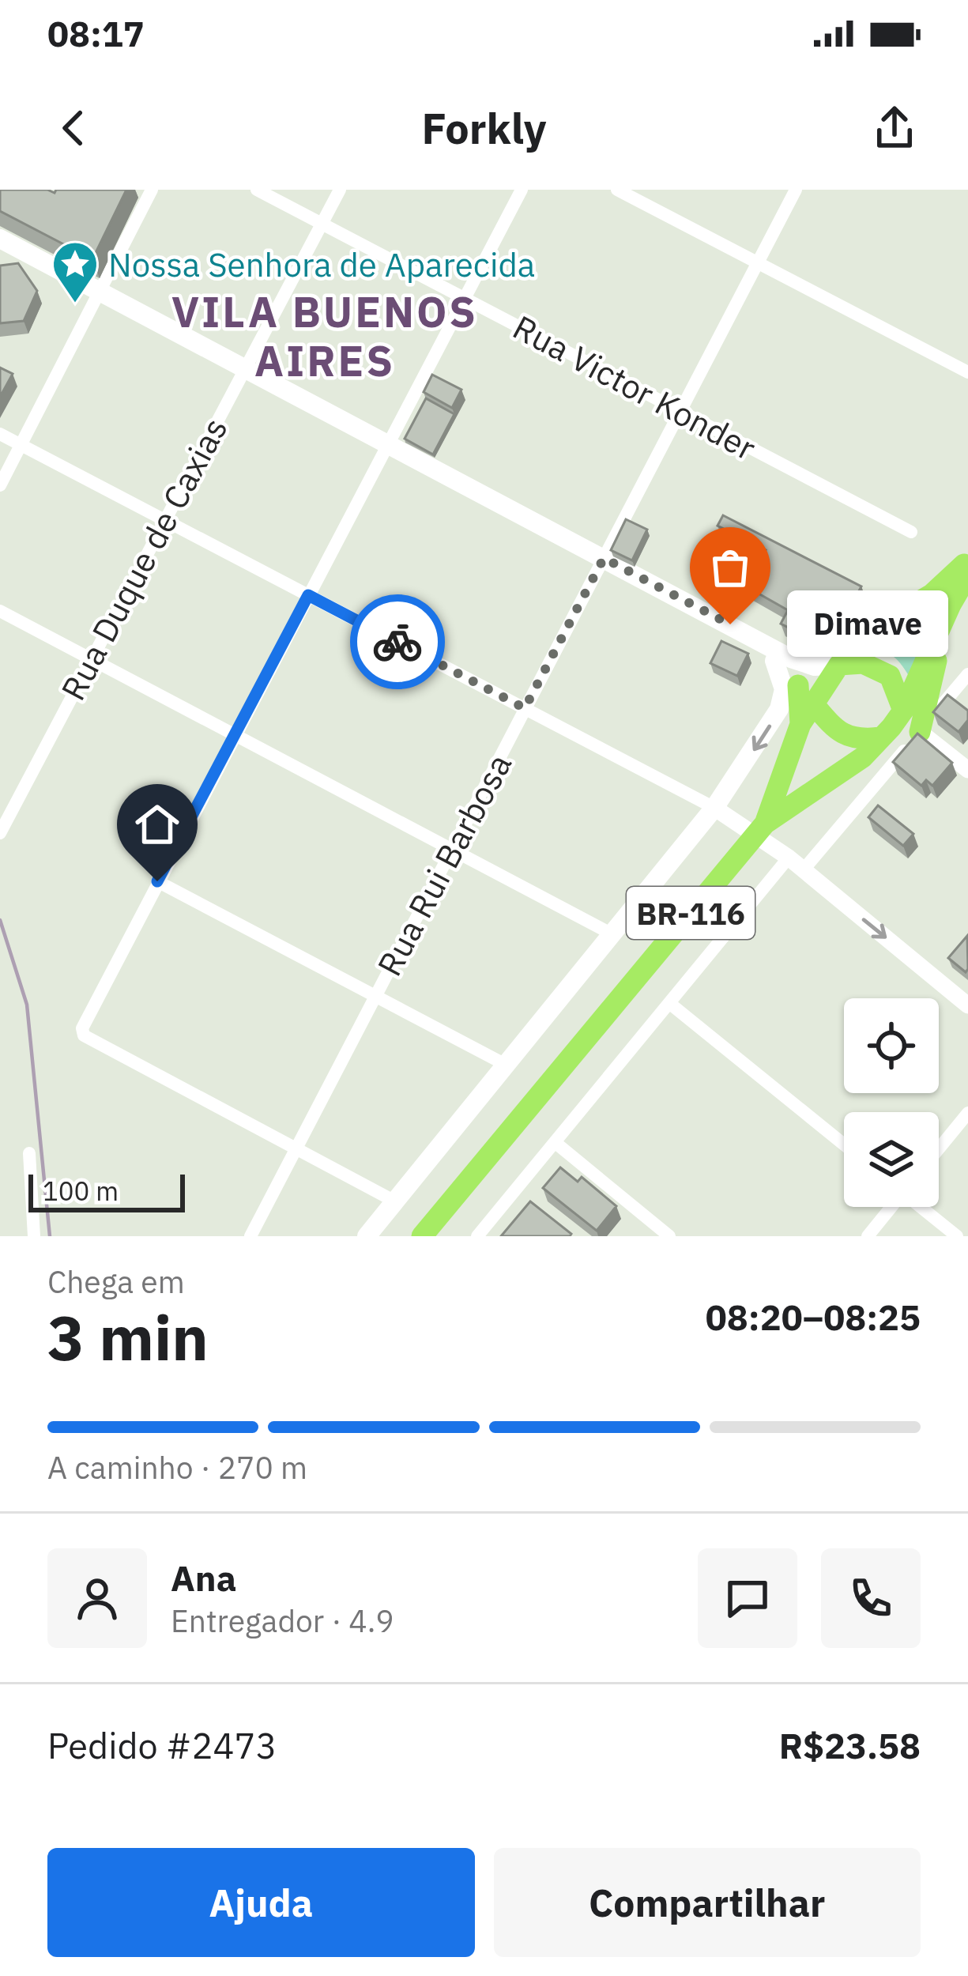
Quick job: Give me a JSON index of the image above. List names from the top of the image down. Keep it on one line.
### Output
{"streets":{"highway":["BR-116"],"street":["Rua Victor Konder","Rua Duque de Caxias","Rua Rui Barbosa"]},"crossings":[["Rua Victor Konder","Rua Duque de Caxias"],["Rua Victor Konder","Rua Rui Barbosa"]],"districts":["VILA BUENOS AIRES"],"places":{"place":["Nossa Senhora de Aparecida"],"other":["Dimave"]},"scale_bar":"100 m","page":{"status":"08:17","header":"Forkly","bubble":"Dimave","scale":"100 m","heading":["3 min","Chega em","08:20–08:25"],"panel":["Ana","Entregador · 4.9","Pedido #2473","R$23.58"],"bar":"A caminho · 270 m","buttons":["Ajuda","Compartilhar"]}}
